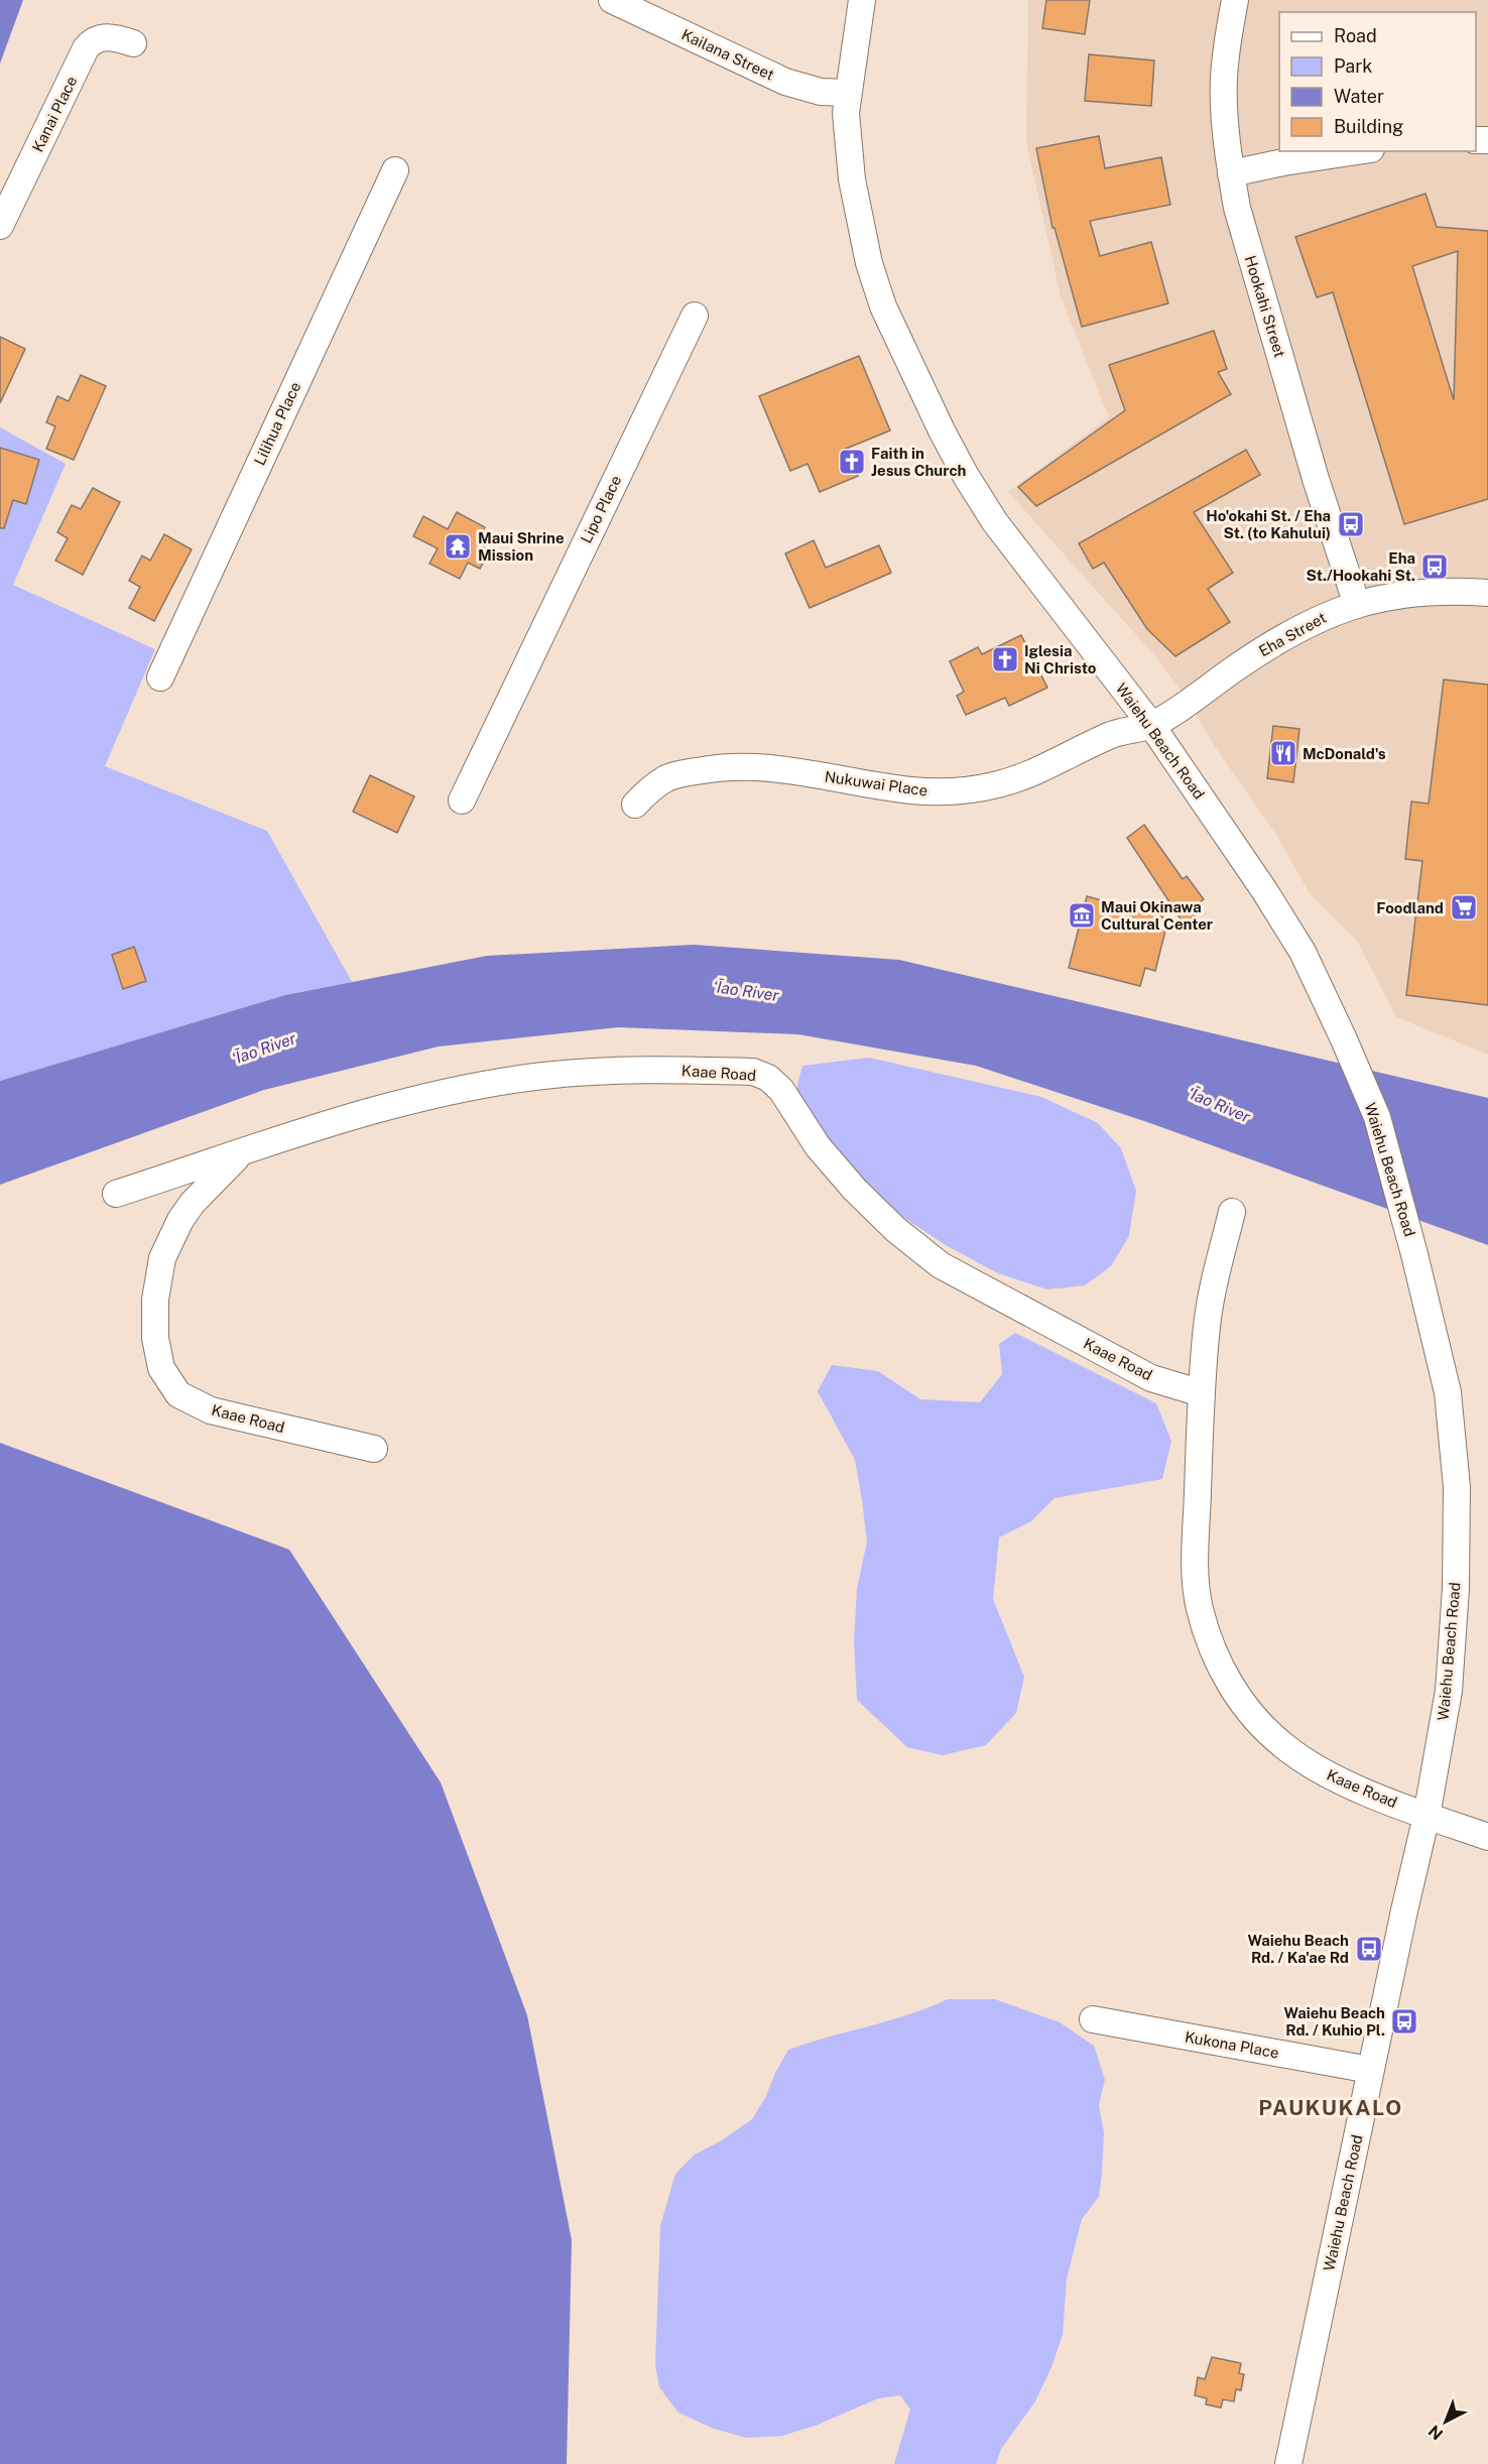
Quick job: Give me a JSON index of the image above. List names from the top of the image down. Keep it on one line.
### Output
{"streets":{"street":["Kailana Street","Kanai Place","Hookahi Street","Lilihua Place","Lipo Place","Eha Street","Waiehu Beach Road","Nukuwai Place","Kaae Road","Kukona Place"]},"crossings":[["Kailana Street","Waiehu Beach Road"],["Hookahi Street","Eha Street"],["Eha Street","Waiehu Beach Road"],["Eha Street","Nukuwai Place"],["Waiehu Beach Road","Nukuwai Place"],["Waiehu Beach Road","Kaae Road"],["Waiehu Beach Road","Kukona Place"]],"districts":["PAUKUKALO"],"water":["ʻĪao River"],"places":{"church":["Faith in Jesus Church","Iglesia Ni Christo"],"bus stop":["Ho'okahi St. / Eha St. (to Kahului)","Eha St./Hookahi St.","Waiehu Beach Rd. / Ka'ae Rd","Waiehu Beach Rd. / Kuhio Pl."],"temple":["Maui Shrine Mission"],"restaurant":["McDonald's"],"supermarket":["Foodland"],"museum":["Maui Okinawa Cultural Center"]},"legend":["Road","Park","Water","Building"],"north":"bottom left"}
